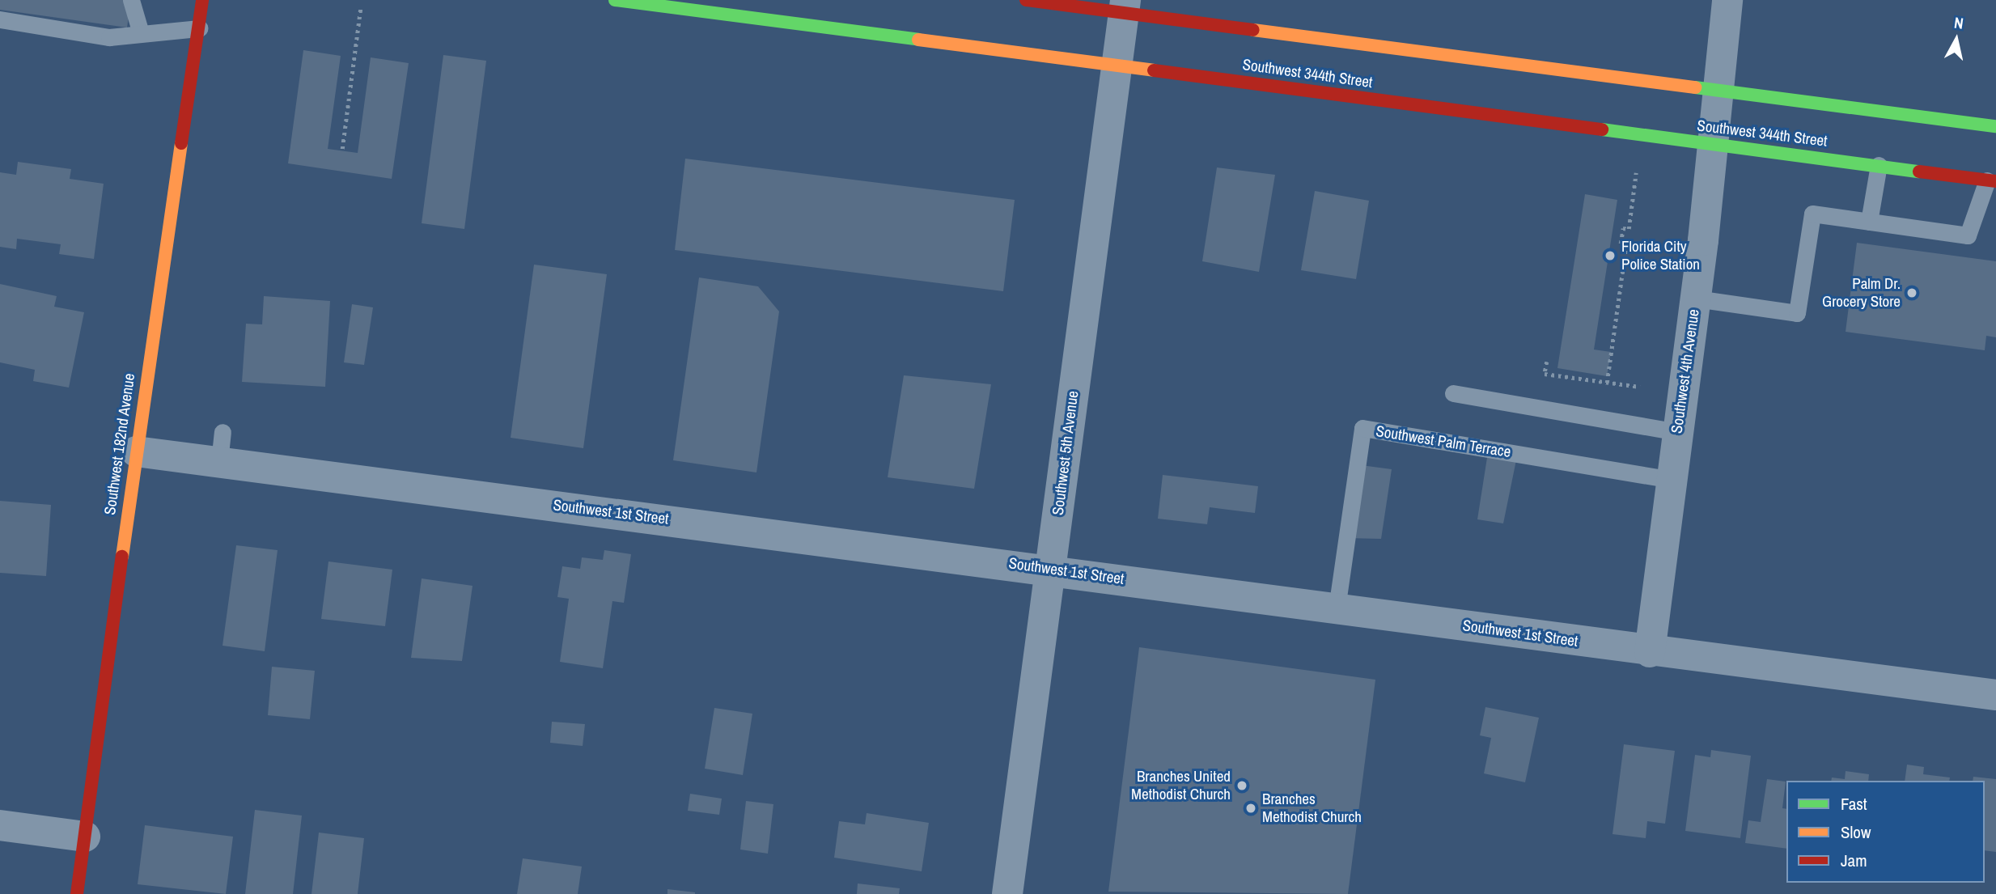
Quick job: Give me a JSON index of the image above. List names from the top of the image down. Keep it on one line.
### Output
{"streets":{"main road":["Southwest 344th Street","Southwest 182nd Avenue"],"street":["Southwest 4th Avenue","Southwest 5th Avenue","Southwest 1st Street"],"lane":["Southwest Palm Terrace"]},"crossings":[["Southwest 344th Street","Southwest 4th Avenue"],["Southwest 344th Street","Southwest 5th Avenue"],["Southwest 4th Avenue","Southwest Palm Terrace"],["Southwest 4th Avenue","Southwest 1st Street"],["Southwest Palm Terrace","Southwest 1st Street"],["Southwest 182nd Avenue","Southwest 1st Street"],["Southwest 5th Avenue","Southwest 1st Street"]],"places":["Florida City Police Station","Palm Dr. Grocery Store","Branches United Methodist Church","Branches Methodist Church"],"legend":["Fast","Slow","Jam"],"north":"top"}
